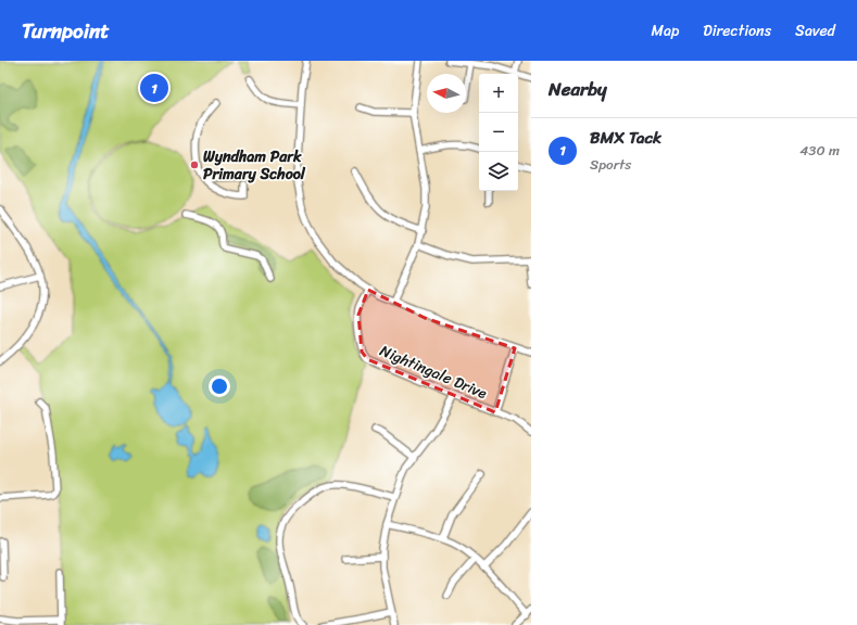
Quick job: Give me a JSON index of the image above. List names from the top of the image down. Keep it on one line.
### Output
{"streets":{"street":["Nightingale Drive"]},"places":["Wyndham Park Primary School"],"north":"left","page":{"header":"Turnpoint","nav":["Map","Directions","Saved"],"heading":"Nearby","pins":"1","map_buttons":["+","−"],"list":[{"mark":"1","name":"BMX Tack","note":"Sports","value":"430 m"}]}}
